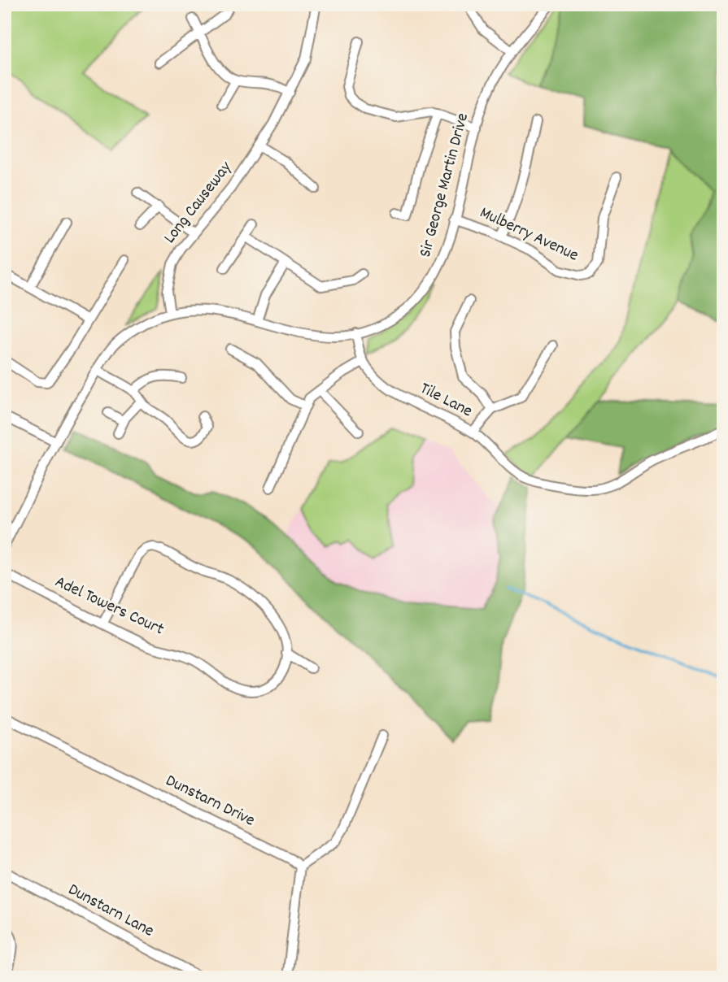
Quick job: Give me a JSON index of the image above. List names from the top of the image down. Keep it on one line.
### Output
{"streets":{"street":["Sir George Martin Drive","Long Causeway","Mulberry Avenue","Tile Lane","Adel Towers Court","Dunstarn Drive","Dunstarn Lane"]},"crossings":[["Sir George Martin Drive","Long Causeway"],["Sir George Martin Drive","Mulberry Avenue"],["Sir George Martin Drive","Tile Lane"]]}
